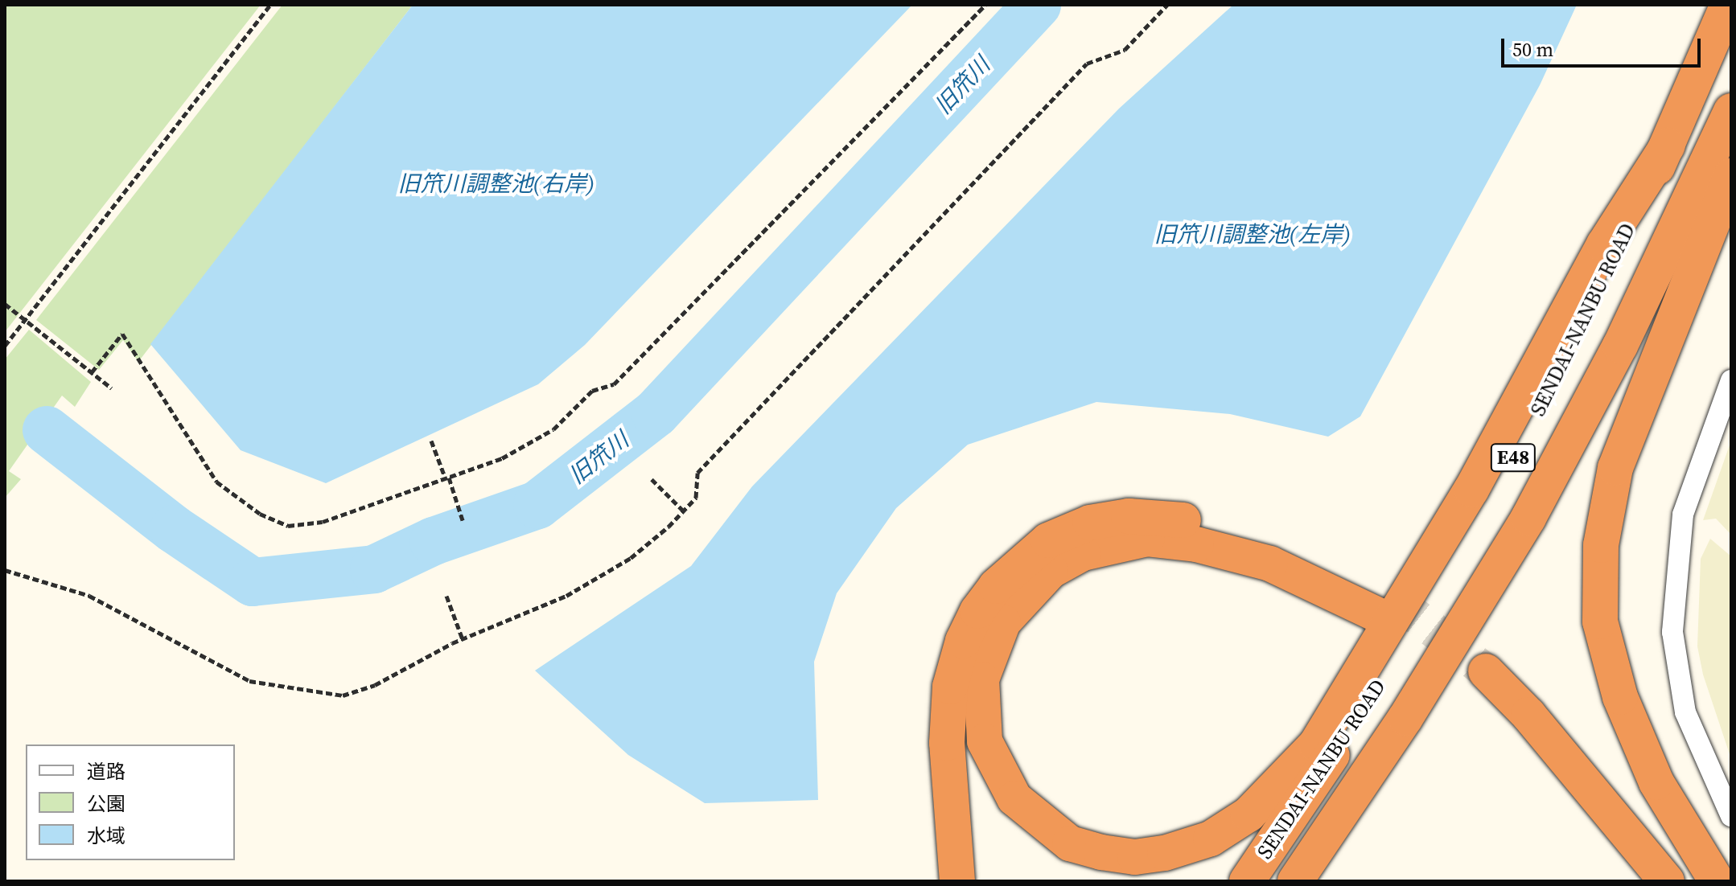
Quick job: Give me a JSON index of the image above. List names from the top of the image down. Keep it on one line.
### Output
{"streets":{"highway":["SENDAI-NANBU ROAD","E48"]},"water":["旧笊川","旧笊川調整池(右岸)","旧笊川調整池(左岸)"],"legend":["道路","公園","水域"],"scale_bar":"50 m"}
